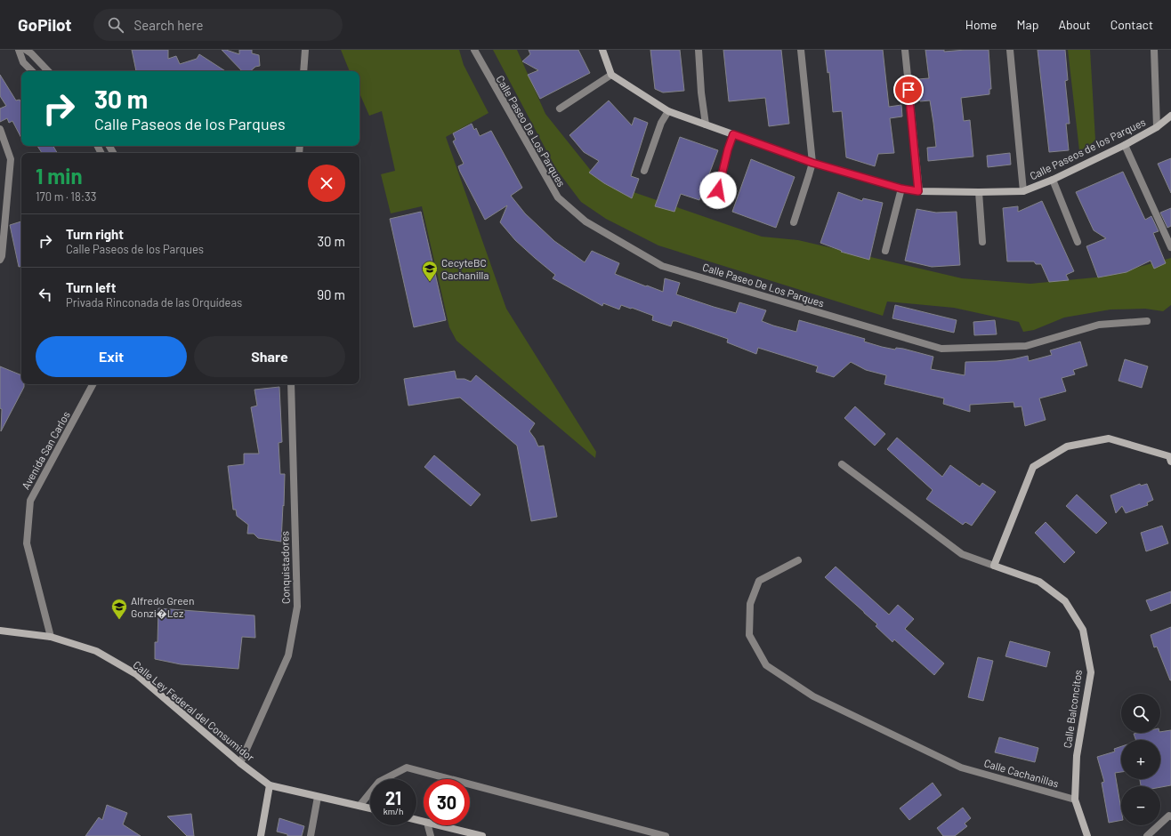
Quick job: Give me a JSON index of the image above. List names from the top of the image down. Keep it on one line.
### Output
{"streets":{"street":["Calle Paseo De Los Parques","Calle Paseos de los Parques","Avenida San Carlos","Conquistadores","Calle Balconcitos","Calle Ley Federal del Consumidor","Calle Cachanillas"]},"crossings":[["Avenida San Carlos","Calle Ley Federal del Consumidor"],["Conquistadores","Calle Ley Federal del Consumidor"],["Calle Balconcitos","Calle Cachanillas"]],"places":{"school or university":["CecyteBC Cachanilla","Alfredo Green Gonzi�Lez"]},"page":{"header":"GoPilot","search":"Search here","nav":["Home","Map","About","Contact"],"turn":["30 m","Calle Paseos de los Parques"],"heading":["1 min","170 m · 18:33"],"list":[{"name":"Turn right","note":"Calle Paseos de los Parques","value":"30 m"},{"name":"Turn left","note":"Privada Rinconada de las Orquídeas","value":"90 m"}],"buttons":["Exit","Share"],"map_buttons":["+","−"],"speed":"21 km/h","limit":"30"}}
